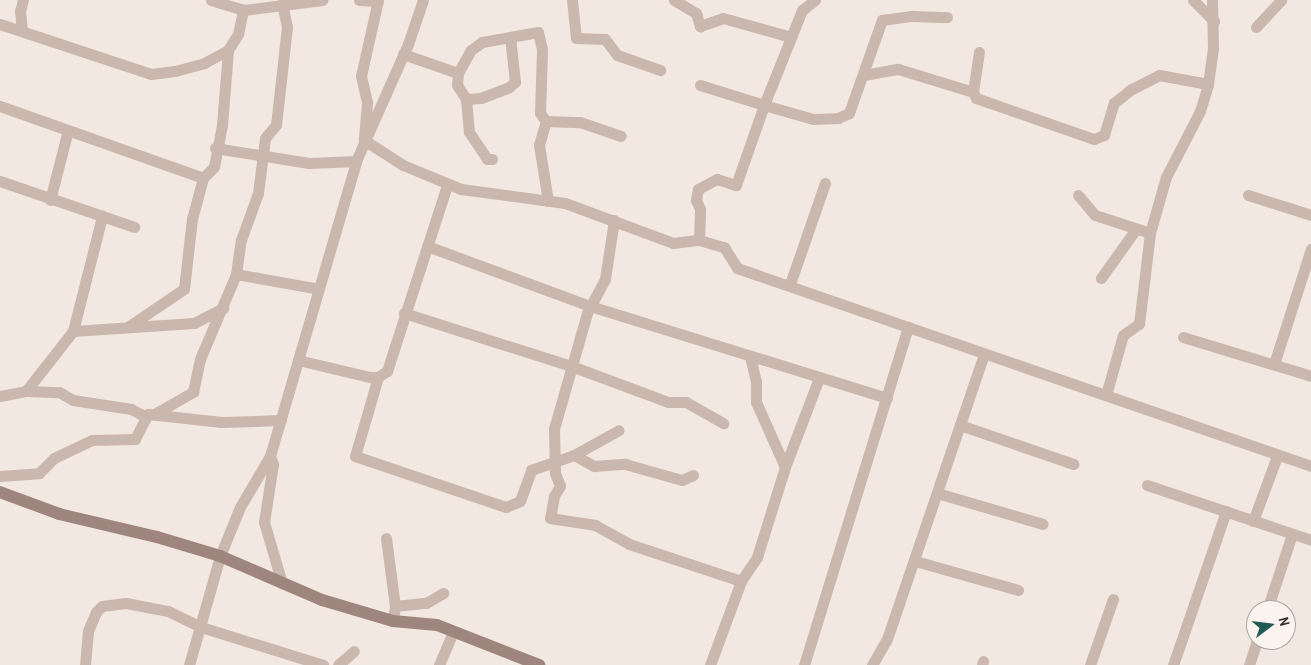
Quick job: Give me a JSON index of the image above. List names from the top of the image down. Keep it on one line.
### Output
{"north":"right"}
